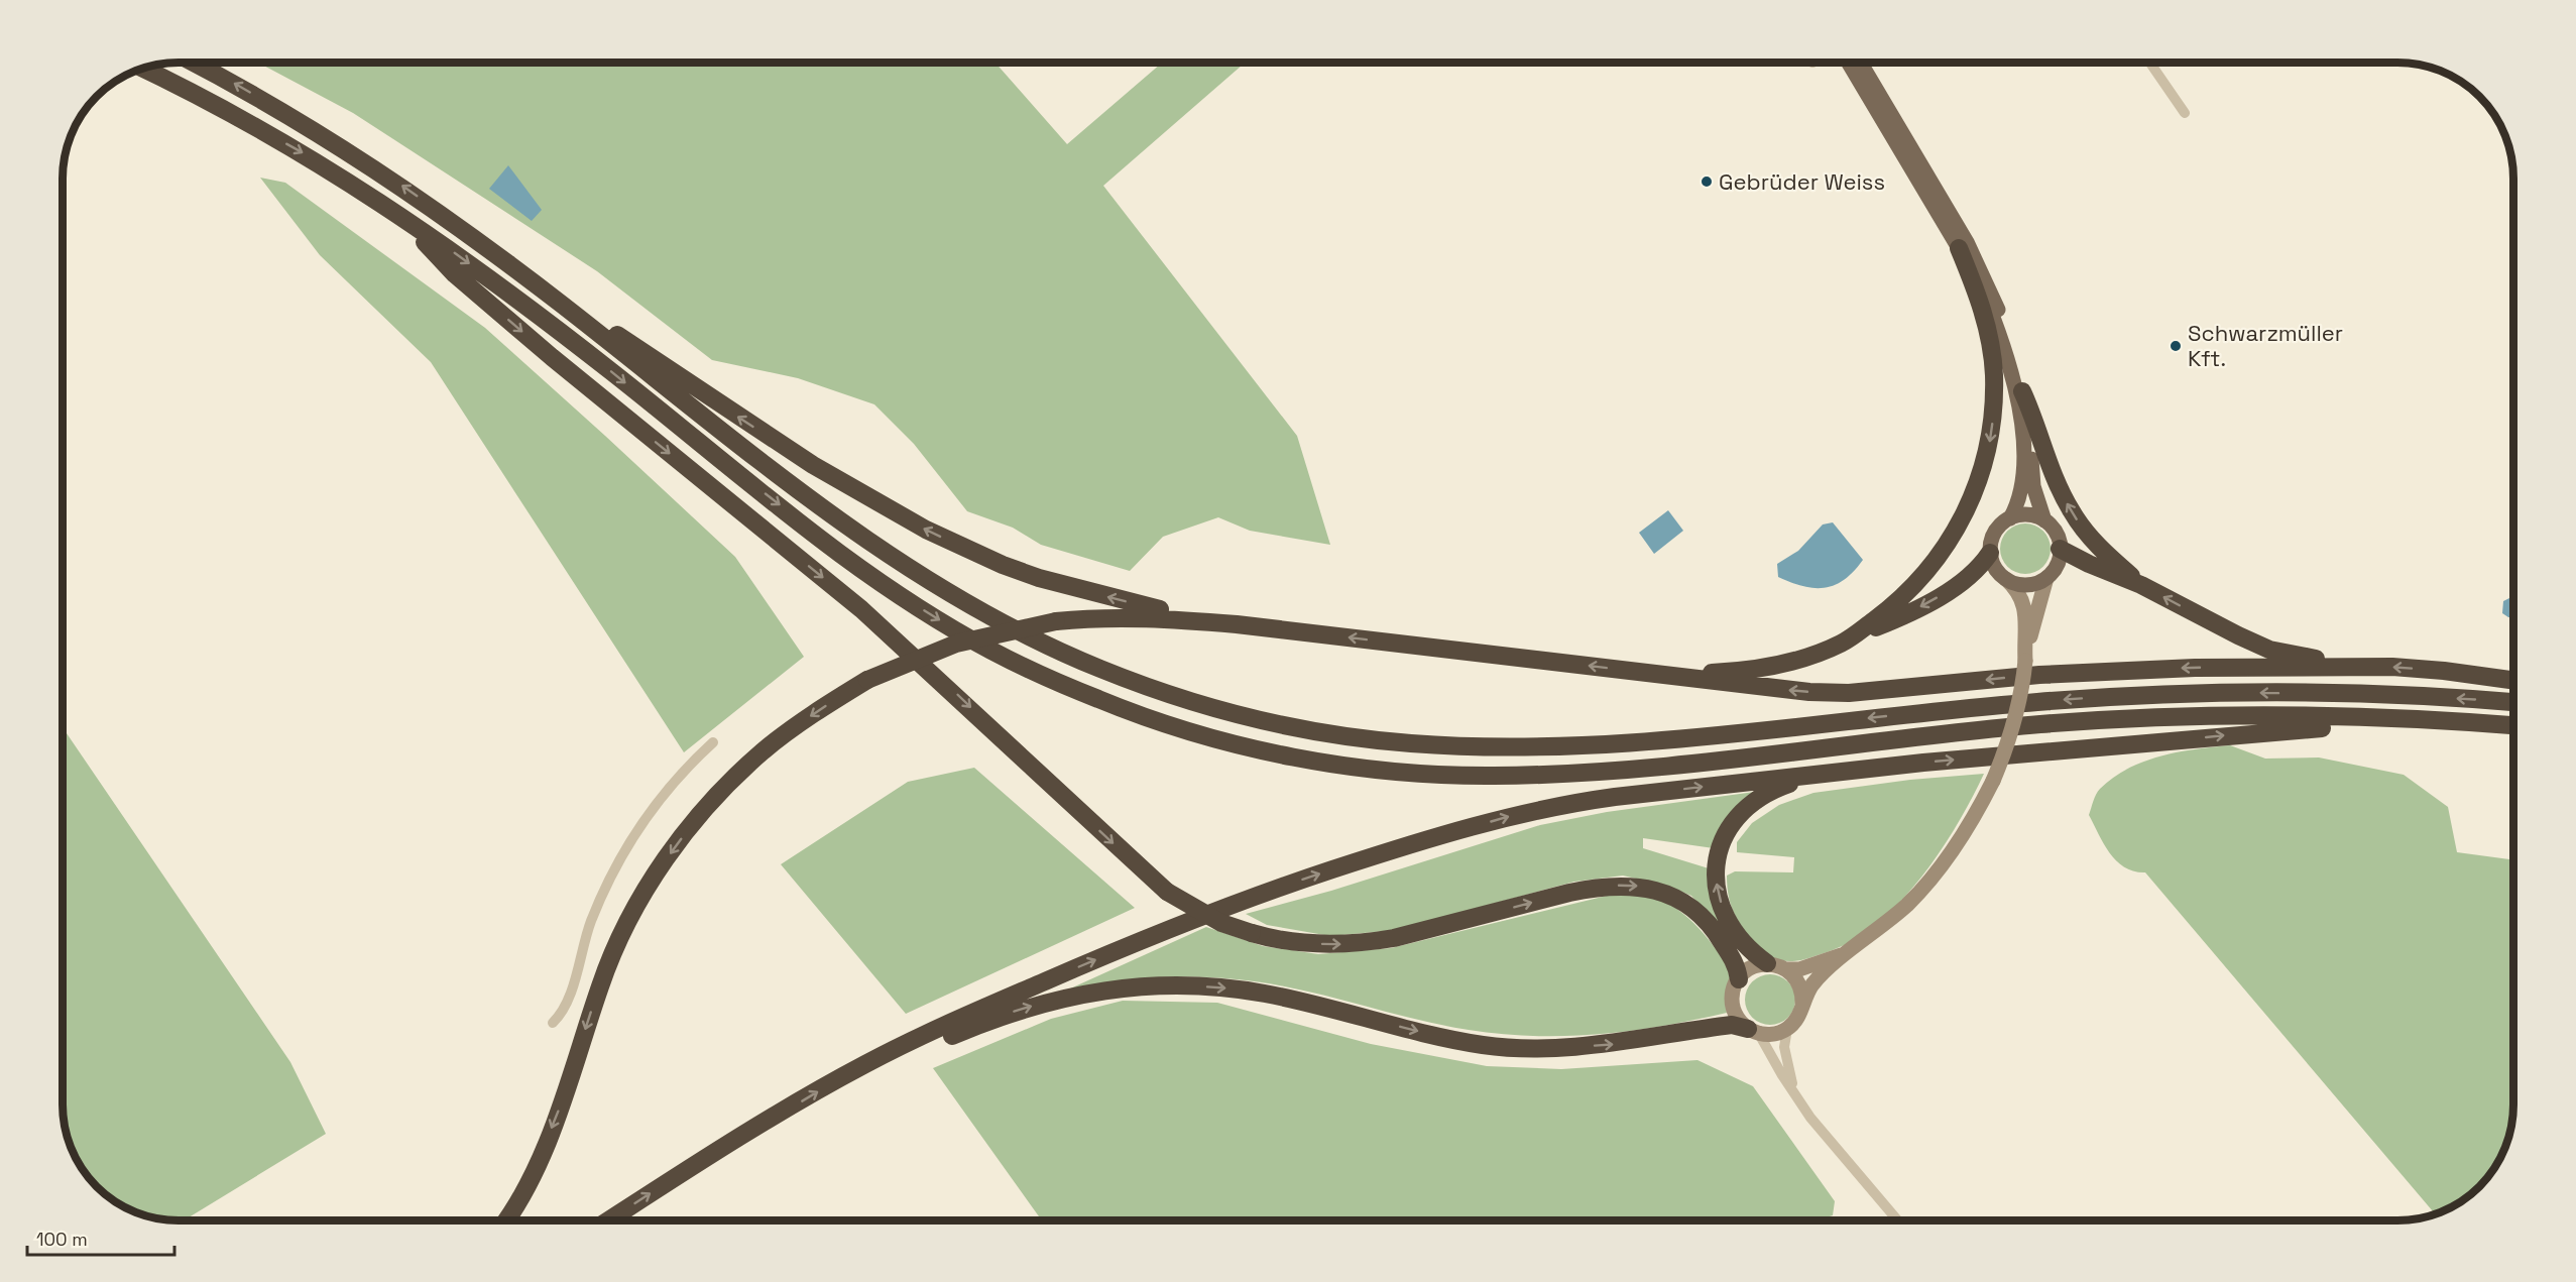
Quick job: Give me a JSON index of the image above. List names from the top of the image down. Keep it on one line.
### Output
{"places":["Gebrüder Weiss","Schwarzmüller Kft."],"scale_bar":"100 m"}
